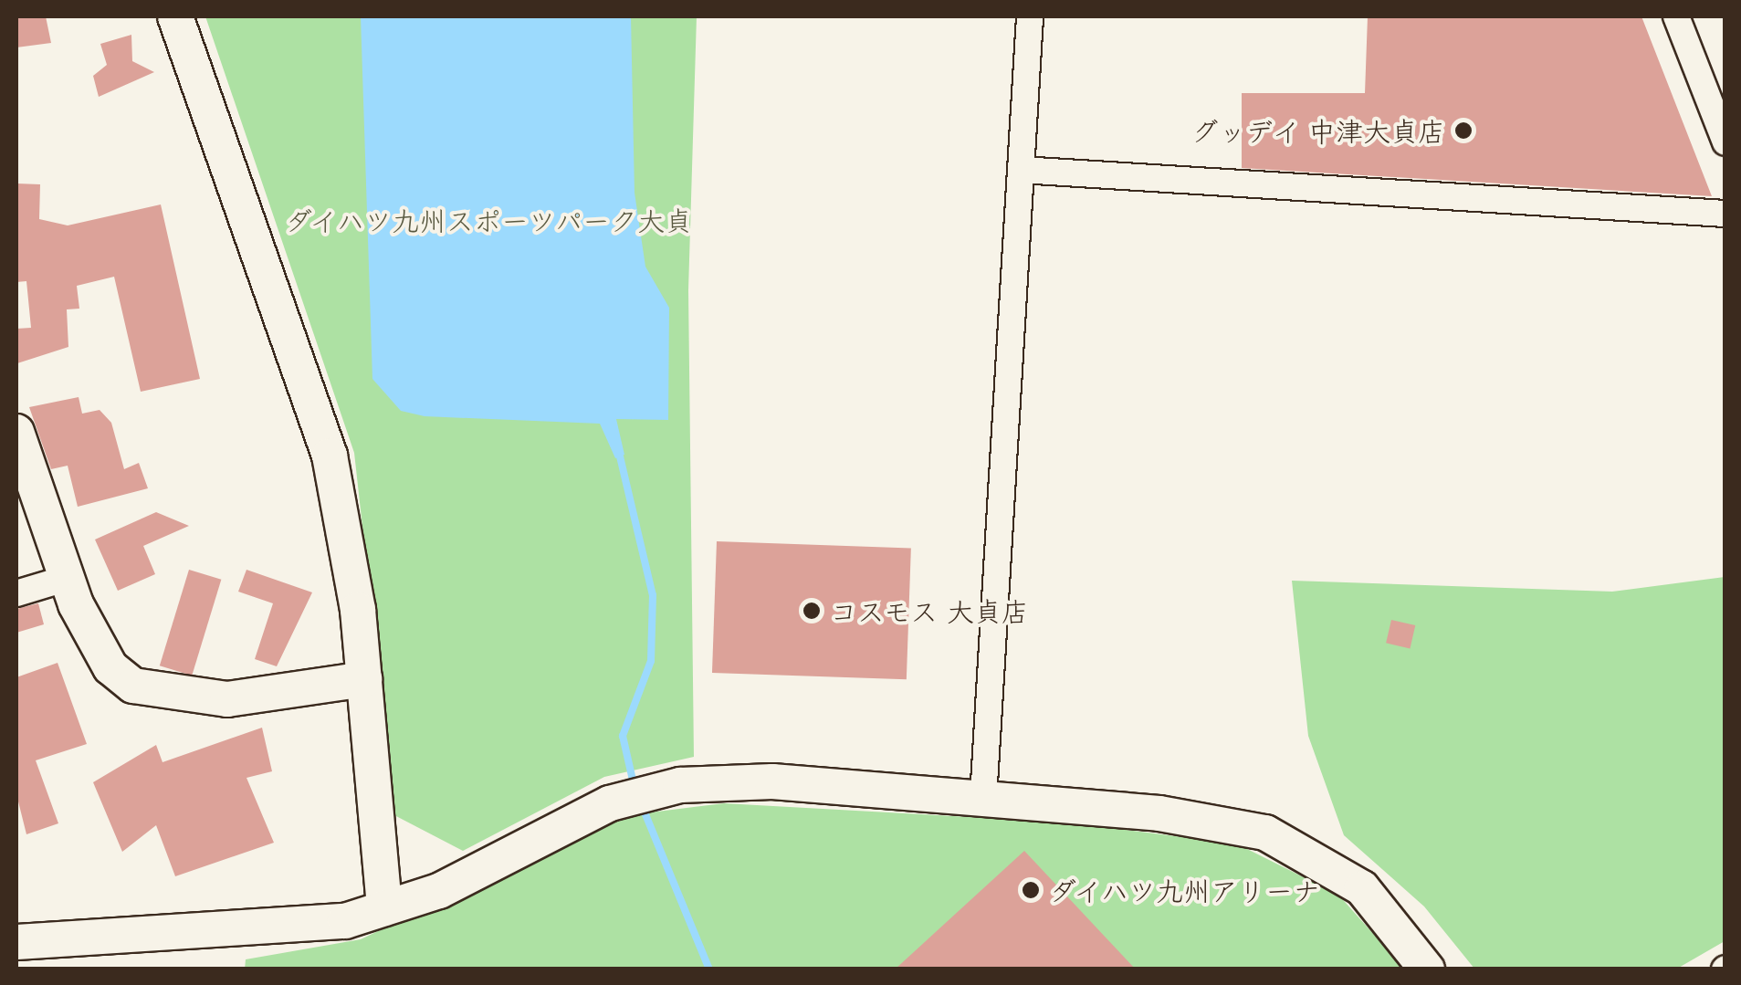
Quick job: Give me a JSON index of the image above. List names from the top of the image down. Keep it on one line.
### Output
{"parks":["ダイハツ九州スポーツパーク大貞"],"places":["グッデイ 中津大貞店","コスモス 大貞店","ダイハツ九州アリーナ"]}
